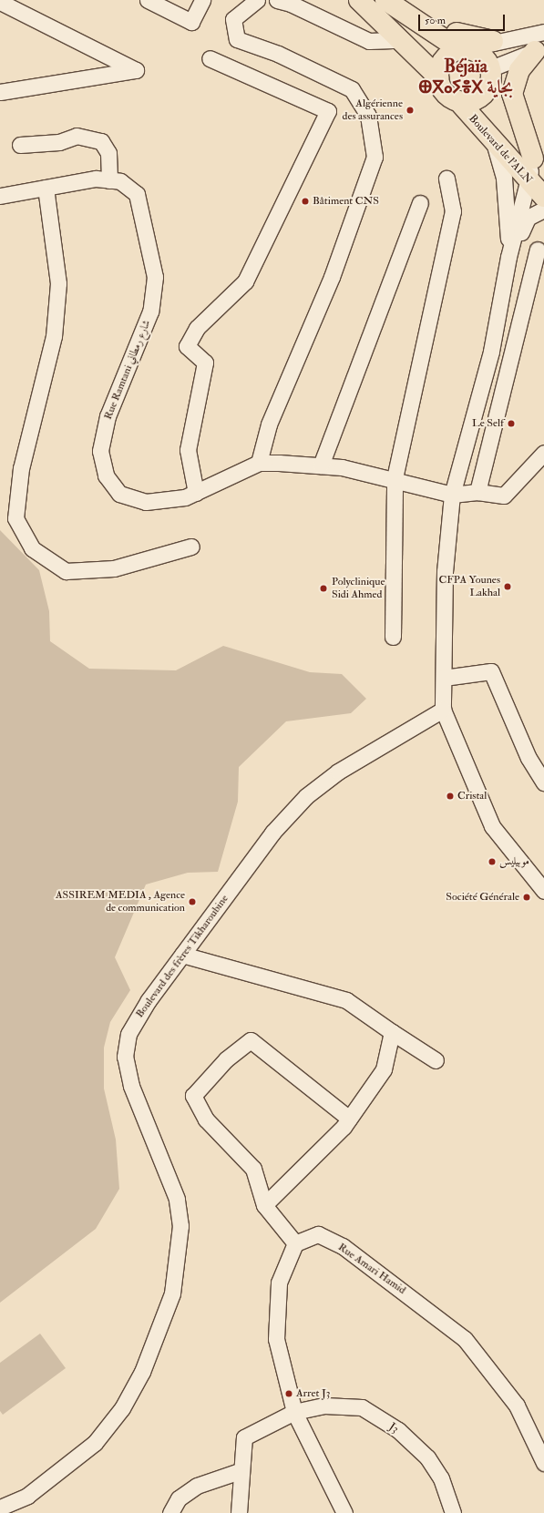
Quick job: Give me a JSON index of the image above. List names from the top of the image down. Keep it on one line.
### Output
{"streets":{"main road":["Boulevard de l'ALN"],"street":["Rue Ramtani شارع رمطاني","Boulevard des frères Tikharoubine","Rue Amari Hamid","J3"]},"districts":["Béjaïa ⴲⴳⴰⵢⴻⵝ بجاية"],"places":["Algérienne des assurances","Bâtiment CNS","Le Self","CFPA Younes Lakhal","Polyclinique Sidi Ahmed","Cristal","موبيليس","Société Générale","ASSIREM MEDIA , Agence de communication","Arret J3"],"scale_bar":"50 m"}
